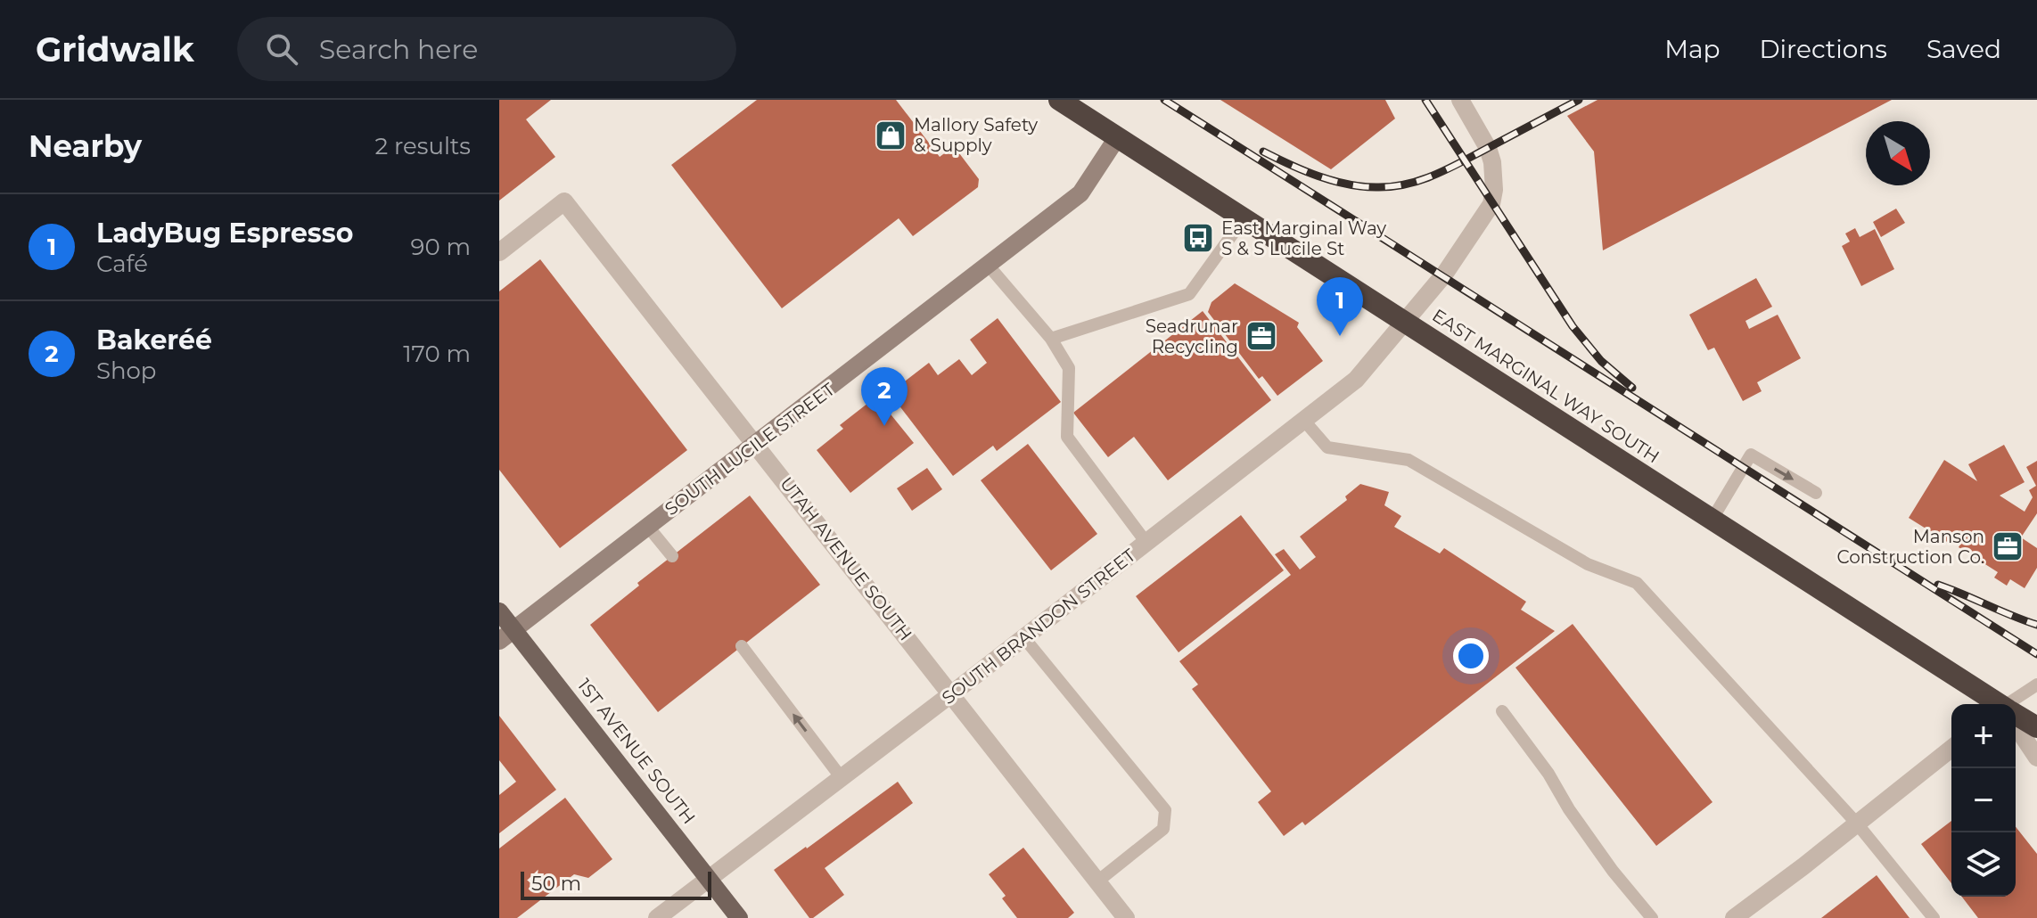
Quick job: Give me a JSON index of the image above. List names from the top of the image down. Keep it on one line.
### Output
{"streets":{"highway":["EAST MARGINAL WAY SOUTH"],"main road":["1ST AVENUE SOUTH"],"street":["SOUTH LUCILE STREET","UTAH AVENUE SOUTH","SOUTH BRANDON STREET"]},"crossings":[["EAST MARGINAL WAY SOUTH","SOUTH LUCILE STREET"],["EAST MARGINAL WAY SOUTH","SOUTH BRANDON STREET"],["SOUTH LUCILE STREET","UTAH AVENUE SOUTH"],["SOUTH LUCILE STREET","1ST AVENUE SOUTH"],["UTAH AVENUE SOUTH","SOUTH BRANDON STREET"],["SOUTH BRANDON STREET","1ST AVENUE SOUTH"]],"places":{"shop":["Mallory Safety & Supply"],"bus stop":["East Marginal Way S & S Lucile St"],"office":["Seadrunar Recycling","Manson Construction Co."]},"scale_bar":"50 m","north":"bottom right","page":{"header":"Gridwalk","search":"Search here","nav":["Map","Directions","Saved"],"heading":["Nearby","2 results"],"list":[{"mark":"1","name":"LadyBug Espresso","note":"Café","value":"90 m"},{"mark":"2","name":"Bakeréé","note":"Shop","value":"170 m"}],"pins":["1","2"],"map_buttons":["+","−"],"scale":"50 m"}}
